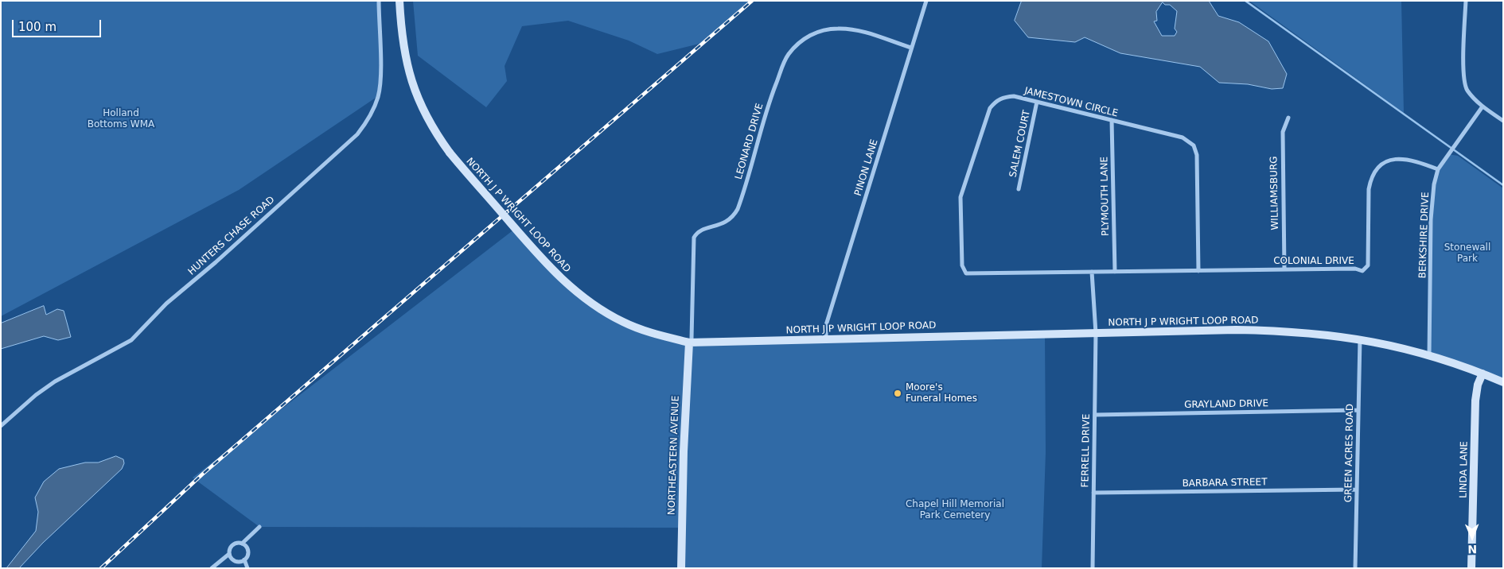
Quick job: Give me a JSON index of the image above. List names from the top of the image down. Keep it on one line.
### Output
{"streets":{"main road":["NORTH J P WRIGHT LOOP ROAD","NORTHEASTERN AVENUE","LINDA LANE"],"street":["JAMESTOWN CIRCLE","LEONARD DRIVE","SALEM COURT","PINON LANE","WILLIAMSBURG","PLYMOUTH LANE","BERKSHIRE DRIVE","HUNTERS CHASE ROAD","COLONIAL DRIVE","GRAYLAND DRIVE","FERRELL DRIVE","GREEN ACRES ROAD","BARBARA STREET"]},"crossings":[["JAMESTOWN CIRCLE","SALEM COURT"],["JAMESTOWN CIRCLE","PLYMOUTH LANE"],["JAMESTOWN CIRCLE","COLONIAL DRIVE"],["LEONARD DRIVE","PINON LANE"],["LEONARD DRIVE","NORTH J P WRIGHT LOOP ROAD"],["LEONARD DRIVE","NORTHEASTERN AVENUE"],["PINON LANE","NORTH J P WRIGHT LOOP ROAD"],["WILLIAMSBURG","COLONIAL DRIVE"],["PLYMOUTH LANE","COLONIAL DRIVE"],["NORTH J P WRIGHT LOOP ROAD","BERKSHIRE DRIVE"],["NORTH J P WRIGHT LOOP ROAD","FERRELL DRIVE"],["NORTH J P WRIGHT LOOP ROAD","GREEN ACRES ROAD"],["NORTH J P WRIGHT LOOP ROAD","NORTHEASTERN AVENUE"],["NORTH J P WRIGHT LOOP ROAD","LINDA LANE"],["BERKSHIRE DRIVE","COLONIAL DRIVE"],["GRAYLAND DRIVE","FERRELL DRIVE"],["GRAYLAND DRIVE","GREEN ACRES ROAD"],["FERRELL DRIVE","BARBARA STREET"],["GREEN ACRES ROAD","BARBARA STREET"]],"parks":["Holland Bottoms WMA","Stonewall Park","Chapel Hill Memorial Park Cemetery"],"places":["Moore's Funeral Homes"],"scale_bar":"100 m","north":"bottom"}
